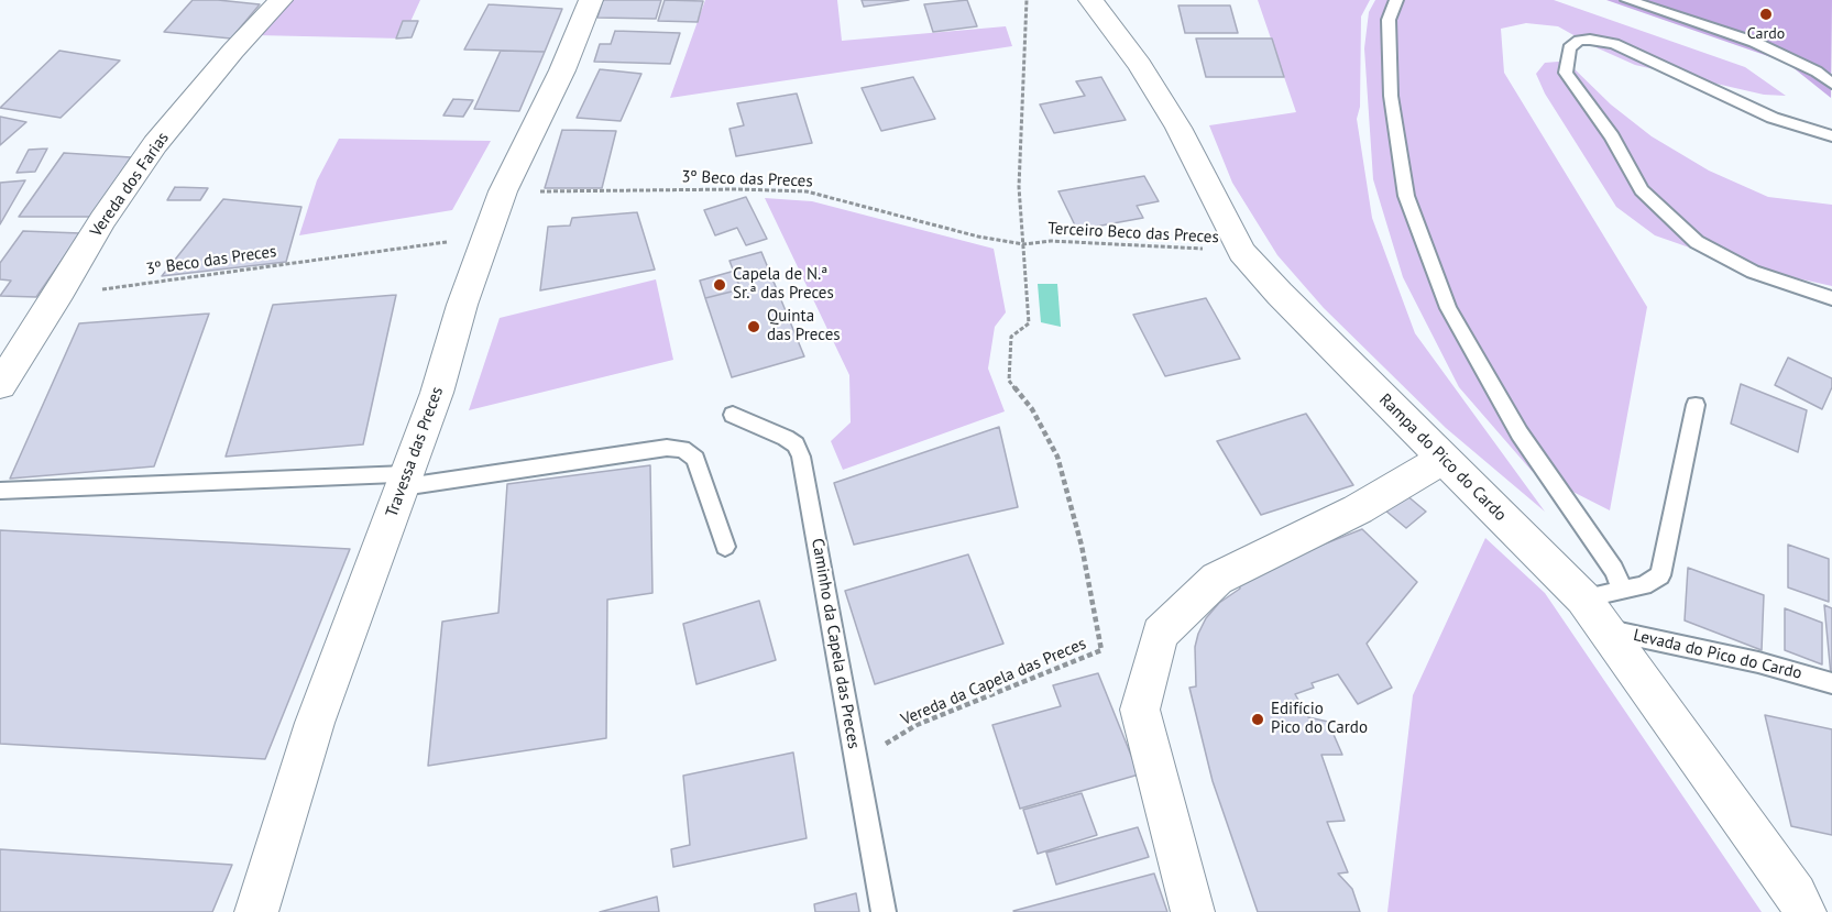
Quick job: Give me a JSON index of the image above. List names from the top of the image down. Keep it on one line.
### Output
{"streets":{"street":["Vereda dos Farias","Travessa das Preces","Rampa do Pico do Cardo"],"lane":["Caminho da Capela das Preces","Levada do Pico do Cardo"],"path":["3º Beco das Preces","Terceiro Beco das Preces","Vereda da Capela das Preces"]},"crossings":[["3º Beco das Preces","Vereda dos Farias"],["3º Beco das Preces","Terceiro Beco das Preces"],["3º Beco das Preces","Travessa das Preces"],["3º Beco das Preces","Vereda da Capela das Preces"],["Terceiro Beco das Preces","Rampa do Pico do Cardo"],["Terceiro Beco das Preces","Vereda da Capela das Preces"],["Rampa do Pico do Cardo","Levada do Pico do Cardo"],["Caminho da Capela das Preces","Vereda da Capela das Preces"]],"places":["Cardo","Capela de N.ª Sr.ª das Preces","Quinta das Preces","Edifício Pico do Cardo"]}
